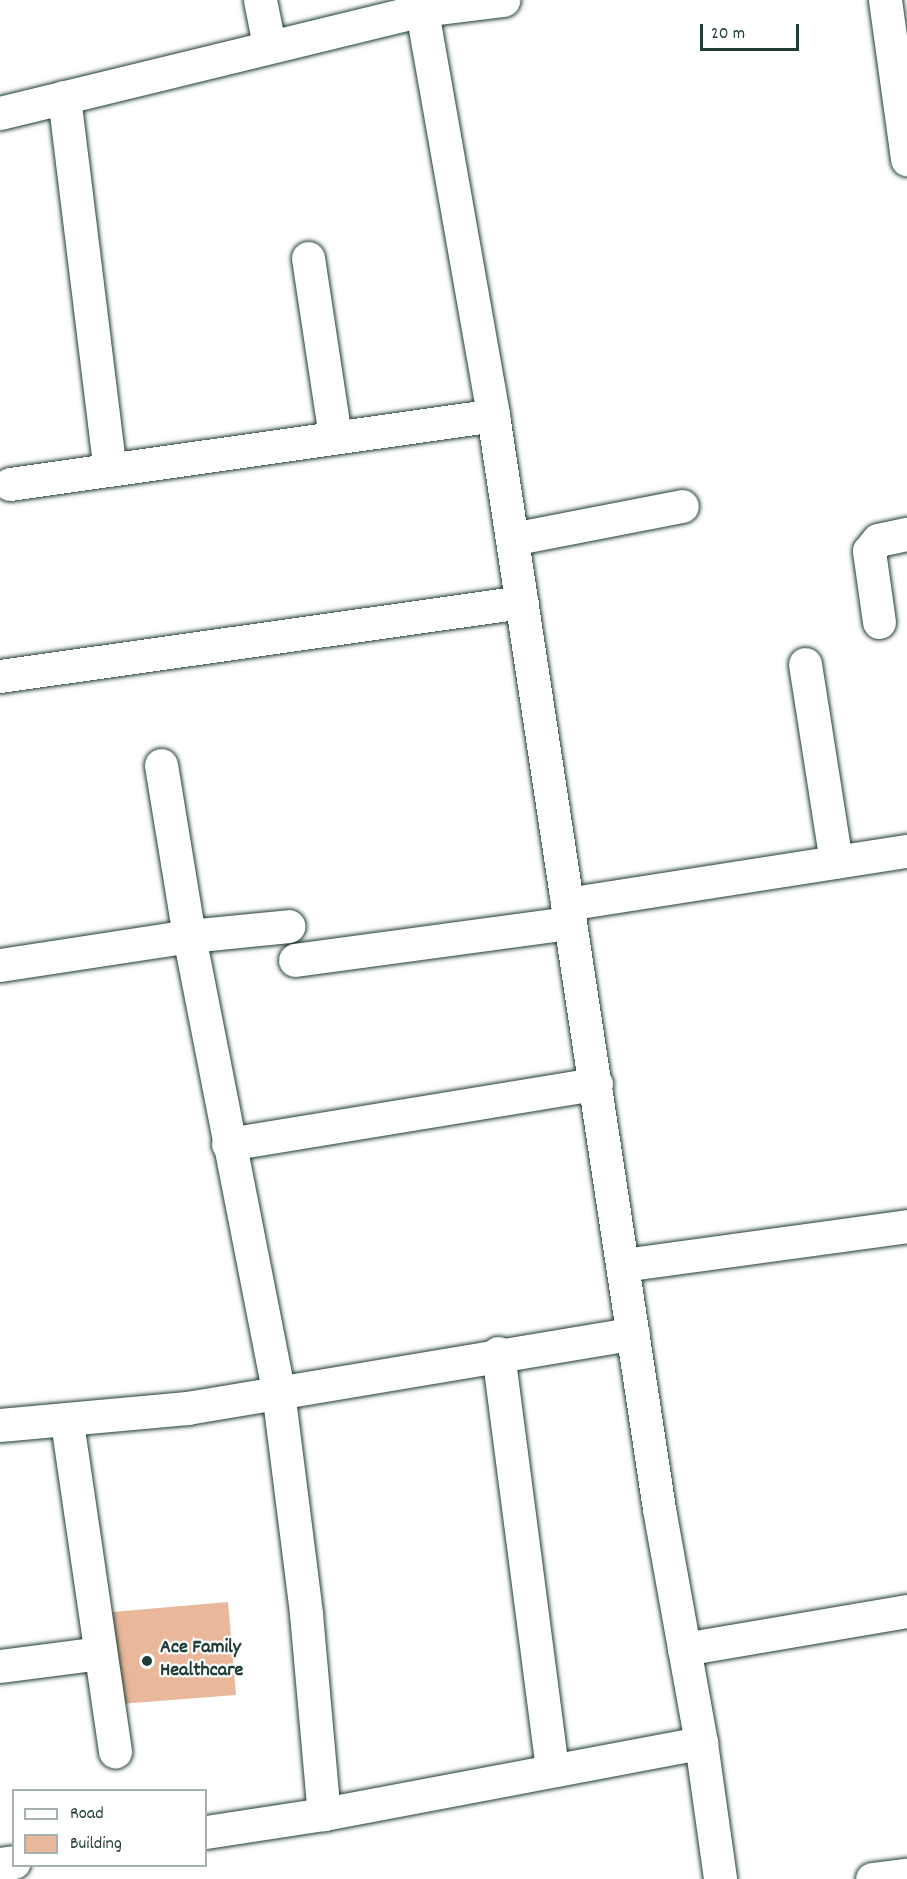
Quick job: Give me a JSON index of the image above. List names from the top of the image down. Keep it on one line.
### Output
{"places":["Ace Family Healthcare"],"legend":["Road","Building"],"scale_bar":"20 m"}
